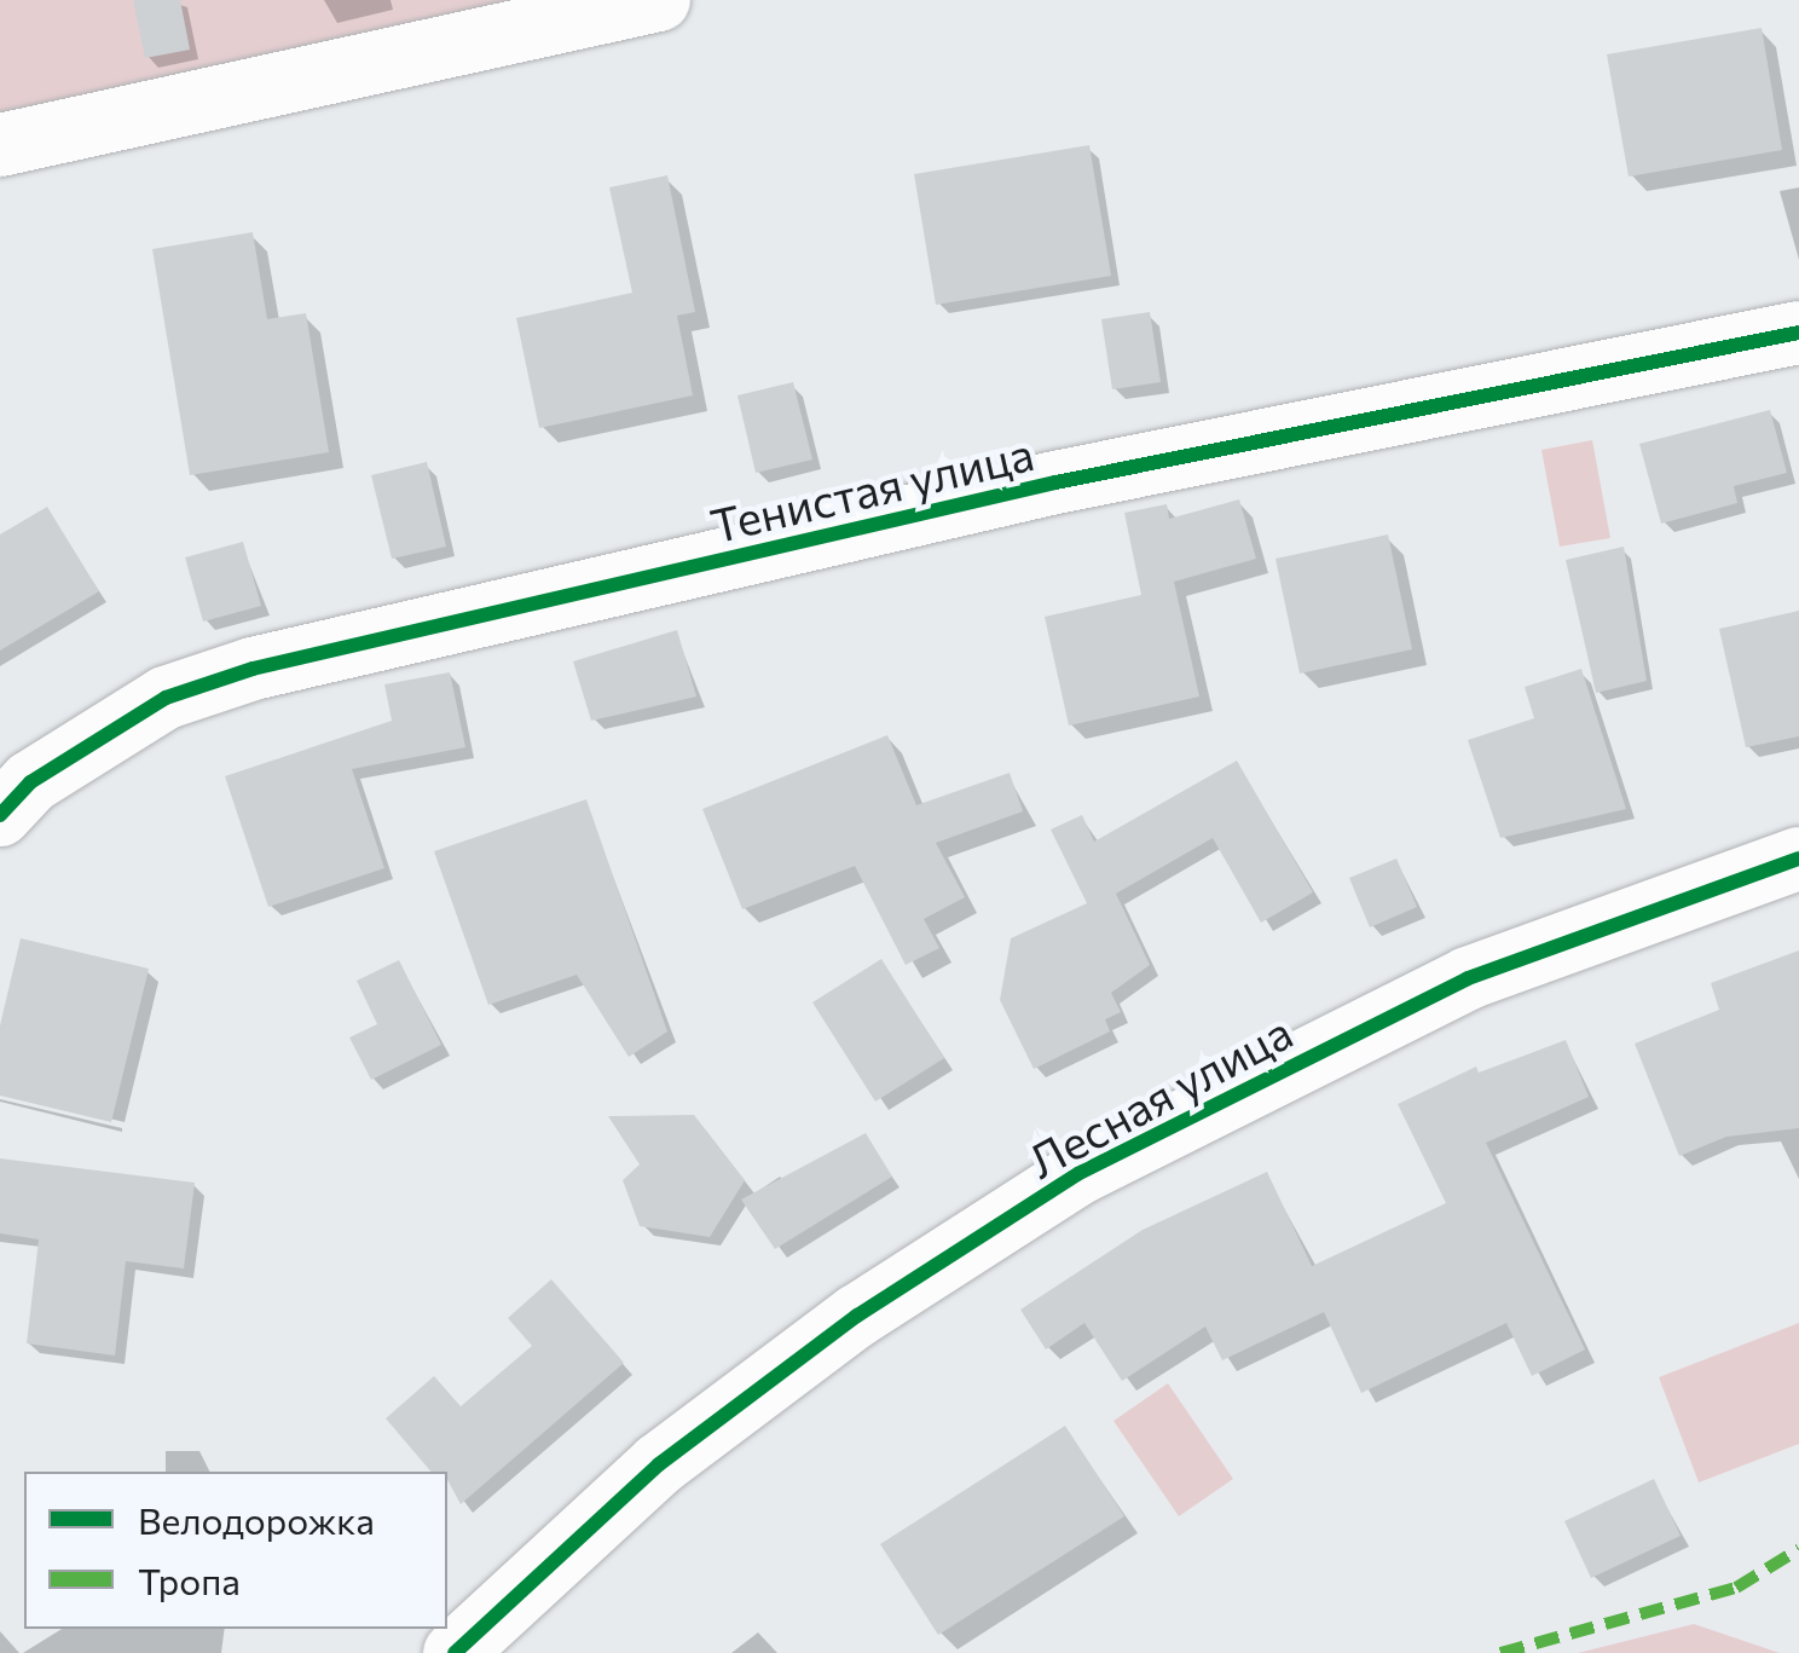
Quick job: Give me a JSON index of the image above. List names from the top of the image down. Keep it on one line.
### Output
{"streets":{"street":["Тенистая улица","Лесная улица"]},"legend":["Велодорожка","Тропа"]}
